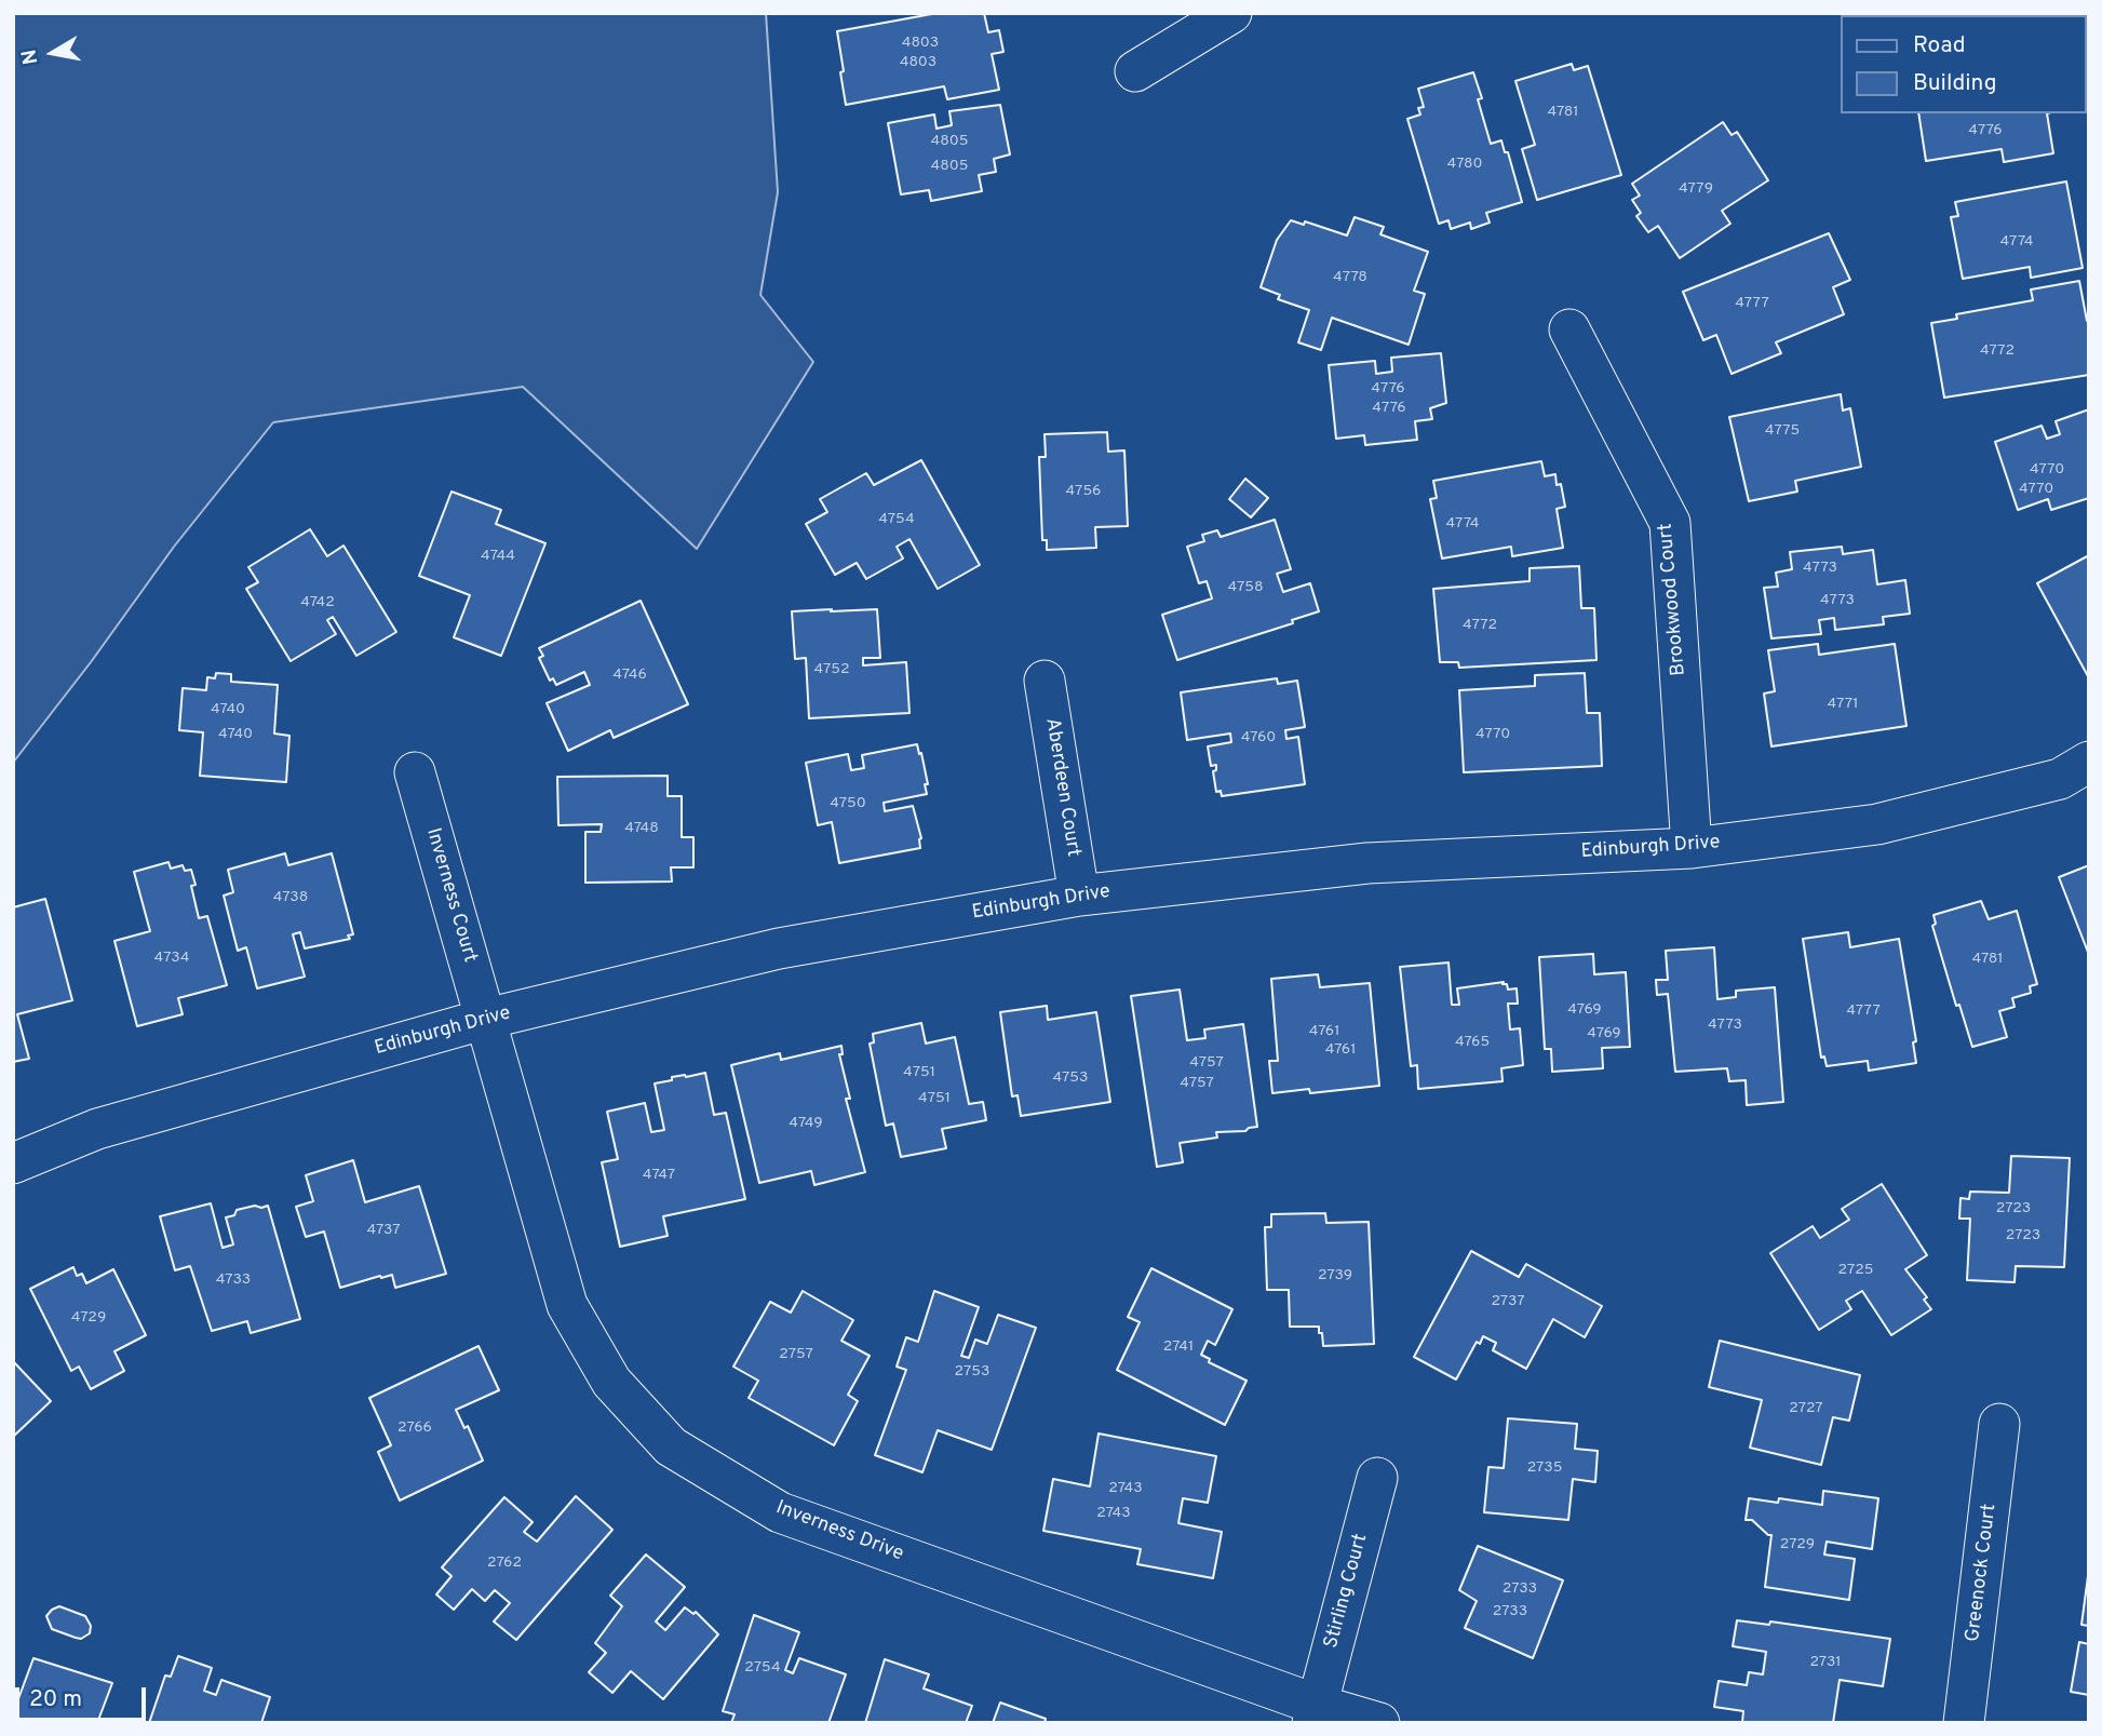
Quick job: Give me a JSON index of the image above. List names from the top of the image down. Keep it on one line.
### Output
{"streets":{"street":["Brookwood Court","Aberdeen Court","Edinburgh Drive","Inverness Court","Inverness Drive","Greenock Court","Stirling Court"]},"crossings":[["Brookwood Court","Edinburgh Drive"],["Aberdeen Court","Edinburgh Drive"],["Edinburgh Drive","Inverness Court"],["Edinburgh Drive","Inverness Drive"],["Inverness Court","Inverness Drive"],["Inverness Drive","Stirling Court"]],"house_numbers":["4803","4803","4781","4776","4805","4780","4805","4779","4774","4778","4777","4772","4776","4776","4775","4770","4770","4756","4754","4774","4744","4773","4758","4773","4742","4772","4752","4746","4771","4740","4740","4770","4760","4750","4748","4738","4734","4781","4769","4777","4773","4761","4769","4765","4761","4757","4751","4753","4757","4751","4749","4747","2723","4737","2723","2725","2739","4733","2737","4729","2741","2757","2753","2727","2766","2735","2743","2743","2729","2762","2733","2733","2731","2754"],"legend":["Road","Building"],"scale_bar":"20 m","north":"left"}
